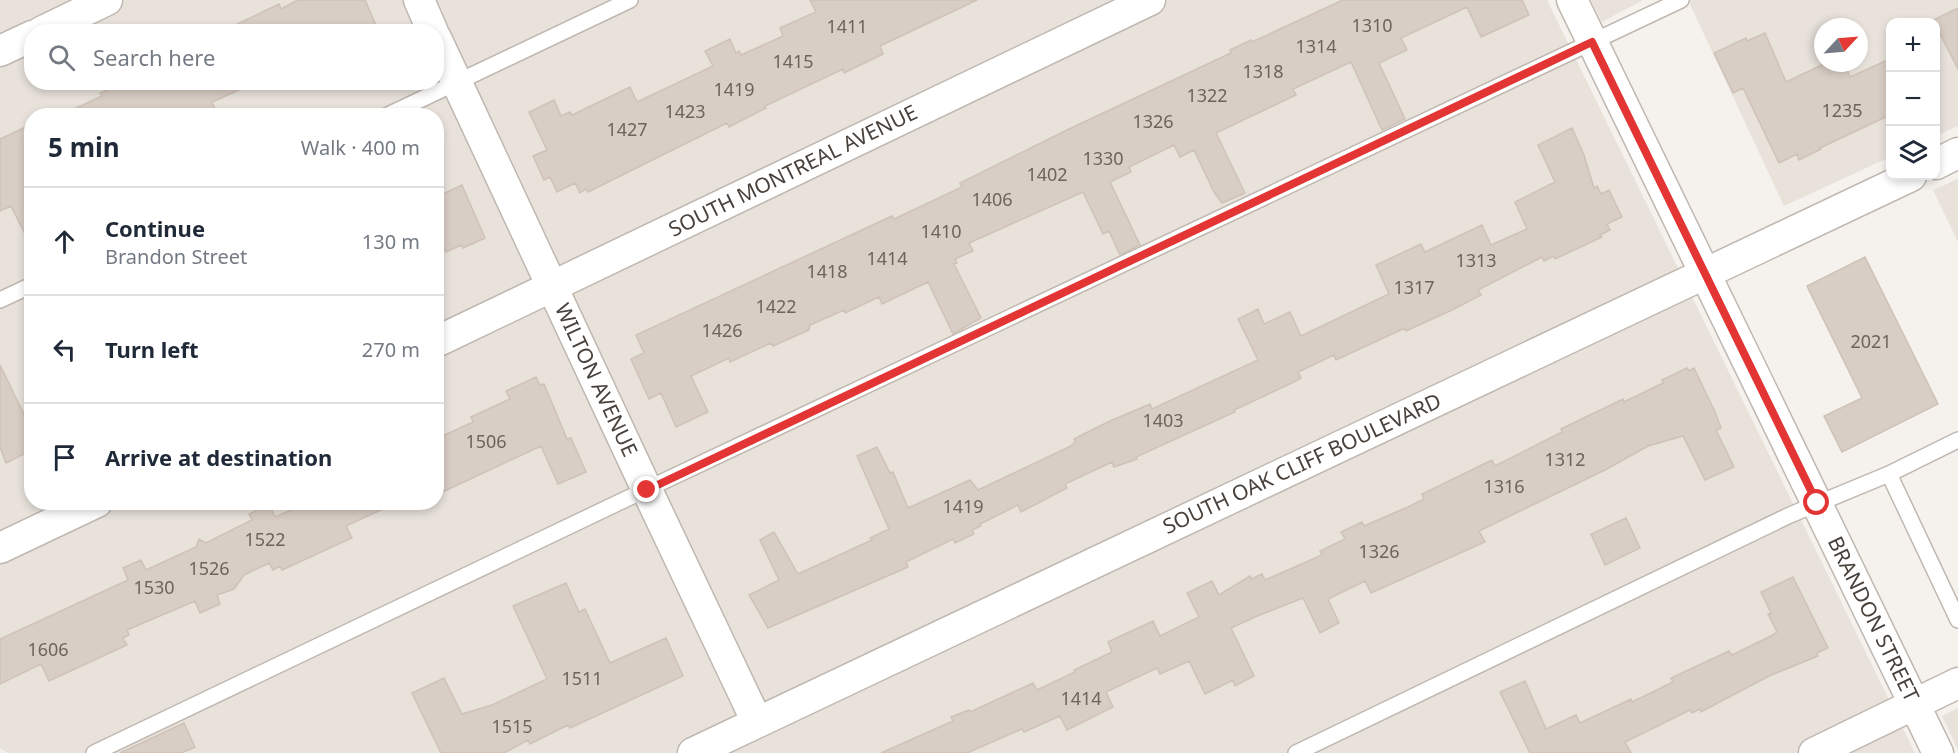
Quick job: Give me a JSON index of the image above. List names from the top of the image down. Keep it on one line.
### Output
{"streets":{"street":["SOUTH MONTREAL AVENUE","WILTON AVENUE","SOUTH OAK CLIFF BOULEVARD","BRANDON STREET"]},"crossings":[["SOUTH MONTREAL AVENUE","WILTON AVENUE"],["WILTON AVENUE","SOUTH OAK CLIFF BOULEVARD"],["SOUTH OAK CLIFF BOULEVARD","BRANDON STREET"]],"house_numbers":["1310","1411","1314","1415","1318","1419","1322","1235","1423","1326","1427","1330","1402","1406","1410","1414","1313","1418","1317","1422","1426","2021","1403","1506","1312","1316","1419","1522","1326","1526","1530","1606","1511","1414","1515"],"north":"top right","page":{"map_buttons":["+","−"],"search":"Search here","heading":["5 min","Walk · 400 m"],"list":[["Continue","Brandon Street","130 m"],["Turn left","270 m"],"Arrive at destination"]}}
